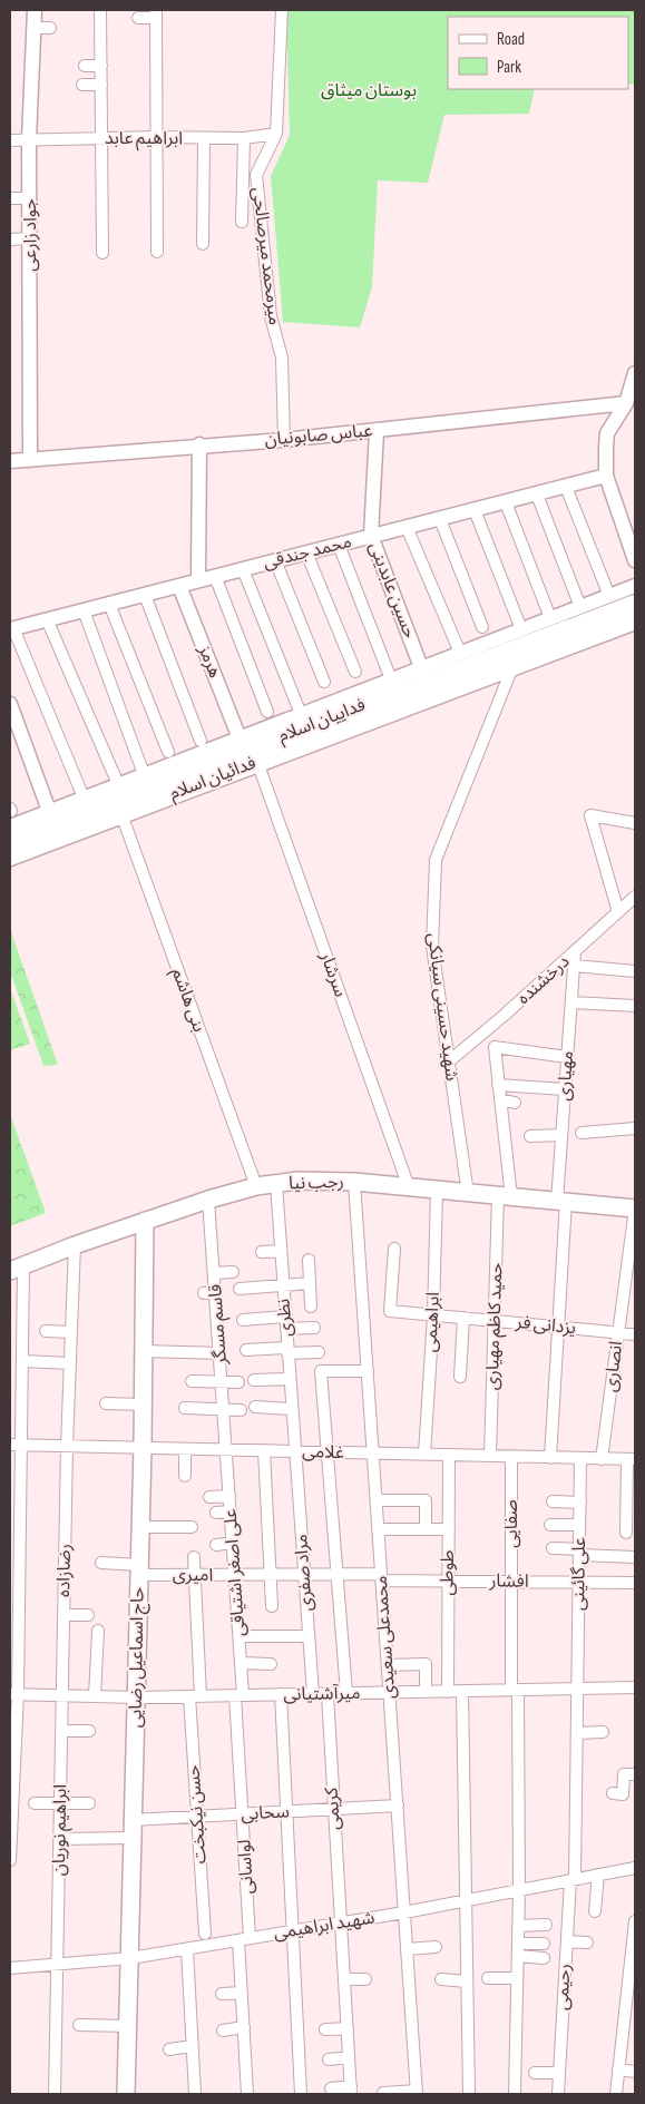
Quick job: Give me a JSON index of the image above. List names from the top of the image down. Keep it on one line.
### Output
{"streets":{"main road":["فداییان اسلام","فدائیان اسلام","رجب نیا","حاج اسماعیل رضایی"],"street":["ابراهیم عابد","جواد زارعی","میرمحمد میرصالحی","عباس صابونیان","محمد جندقی","حسین عابدینی","هرمز","سرشار","درخشنده","بنی هاشم","شهید حسینی سیانکی","مهیاری","نظری","ابراهیمی","قاسم مسگر","یزدانی فر","حمید کاظم مهیاری","انصاری","غلامی","صفایی","رضازاده","علی اصغر اشتیاقی","مراد صفری","طوطی","علی گائینی","امیری","افشار","محمدعلی سعیدی","میرآشتیانی","کریمی","سحابی","حسن نیکبخت","ابراهیم نوریان","لواسانی","شهید ابراهیمی","رحیمی"]},"crossings":[["ابراهیم عابد","جواد زارعی"],["ابراهیم عابد","میرمحمد میرصالحی"],["جواد زارعی","عباس صابونیان"],["میرمحمد میرصالحی","عباس صابونیان"],["عباس صابونیان","حسین عابدینی"],["محمد جندقی","حسین عابدینی"],["محمد جندقی","هرمز"],["حسین عابدینی","فداییان اسلام"],["فدائیان اسلام","سرشار"],["فدائیان اسلام","بنی هاشم"],["فدائیان اسلام","شهید حسینی سیانکی"],["سرشار","رجب نیا"],["درخشنده","شهید حسینی سیانکی"],["درخشنده","مهیاری"],["بنی هاشم","رجب نیا"],["شهید حسینی سیانکی","رجب نیا"],["مهیاری","رجب نیا"],["مهیاری","یزدانی فر"],["مهیاری","حمید کاظم مهیاری"],["رجب نیا","نظری"],["رجب نیا","ابراهیمی"],["رجب نیا","قاسم مسگر"],["رجب نیا","حمید کاظم مهیاری"],["رجب نیا","انصاری"],["رجب نیا","رضازاده"],["رجب نیا","محمدعلی سعیدی"],["رجب نیا","حاج اسماعیل رضایی"],["نظری","غلامی"],["نظری","مراد صفری"],["ابراهیمی","یزدانی فر"],["ابراهیمی","غلامی"],["قاسم مسگر","غلامی"],["قاسم مسگر","علی اصغر اشتیاقی"],["یزدانی فر","حمید کاظم مهیاری"],["یزدانی فر","انصاری"],["حمید کاظم مهیاری","غلامی"],["انصاری","غلامی"],["غلامی","صفایی"],["غلامی","رضازاده"],["غلامی","علی اصغر اشتیاقی"],["غلامی","مراد صفری"],["غلامی","طوطی"],["غلامی","علی گائینی"],["غلامی","محمدعلی سعیدی"],["غلامی","حاج اسماعیل رضایی"],["صفایی","افشار"],["صفایی","میرآشتیانی"],["صفایی","شهید ابراهیمی"],["رضازاده","میرآشتیانی"],["رضازاده","ابراهیم نوریان"],["علی اصغر اشتیاقی","امیری"],["علی اصغر اشتیاقی","میرآشتیانی"],["علی اصغر اشتیاقی","لواسانی"],["مراد صفری","امیری"],["مراد صفری","میرآشتیانی"],["طوطی","افشار"],["طوطی","میرآشتیانی"],["علی گائینی","افشار"],["علی گائینی","میرآشتیانی"],["علی گائینی","رحیمی"],["امیری","افشار"],["امیری","محمدعلی سعیدی"],["امیری","حاج اسماعیل رضایی"],["امیری","حسن نیکبخت"],["افشار","محمدعلی سعیدی"],["محمدعلی سعیدی","میرآشتیانی"],["محمدعلی سعیدی","سحابی"],["محمدعلی سعیدی","شهید ابراهیمی"],["حاج اسماعیل رضایی","میرآشتیانی"],["حاج اسماعیل رضایی","سحابی"],["حاج اسماعیل رضایی","شهید ابراهیمی"],["میرآشتیانی","کریمی"],["میرآشتیانی","حسن نیکبخت"],["میرآشتیانی","ابراهیم نوریان"],["میرآشتیانی","لواسانی"],["کریمی","سحابی"],["کریمی","شهید ابراهیمی"],["سحابی","حسن نیکبخت"],["سحابی","لواسانی"],["ابراهیم نوریان","شهید ابراهیمی"],["لواسانی","شهید ابراهیمی"],["شهید ابراهیمی","رحیمی"]],"parks":["بوستان میثاق"],"legend":["Road","Park"]}
